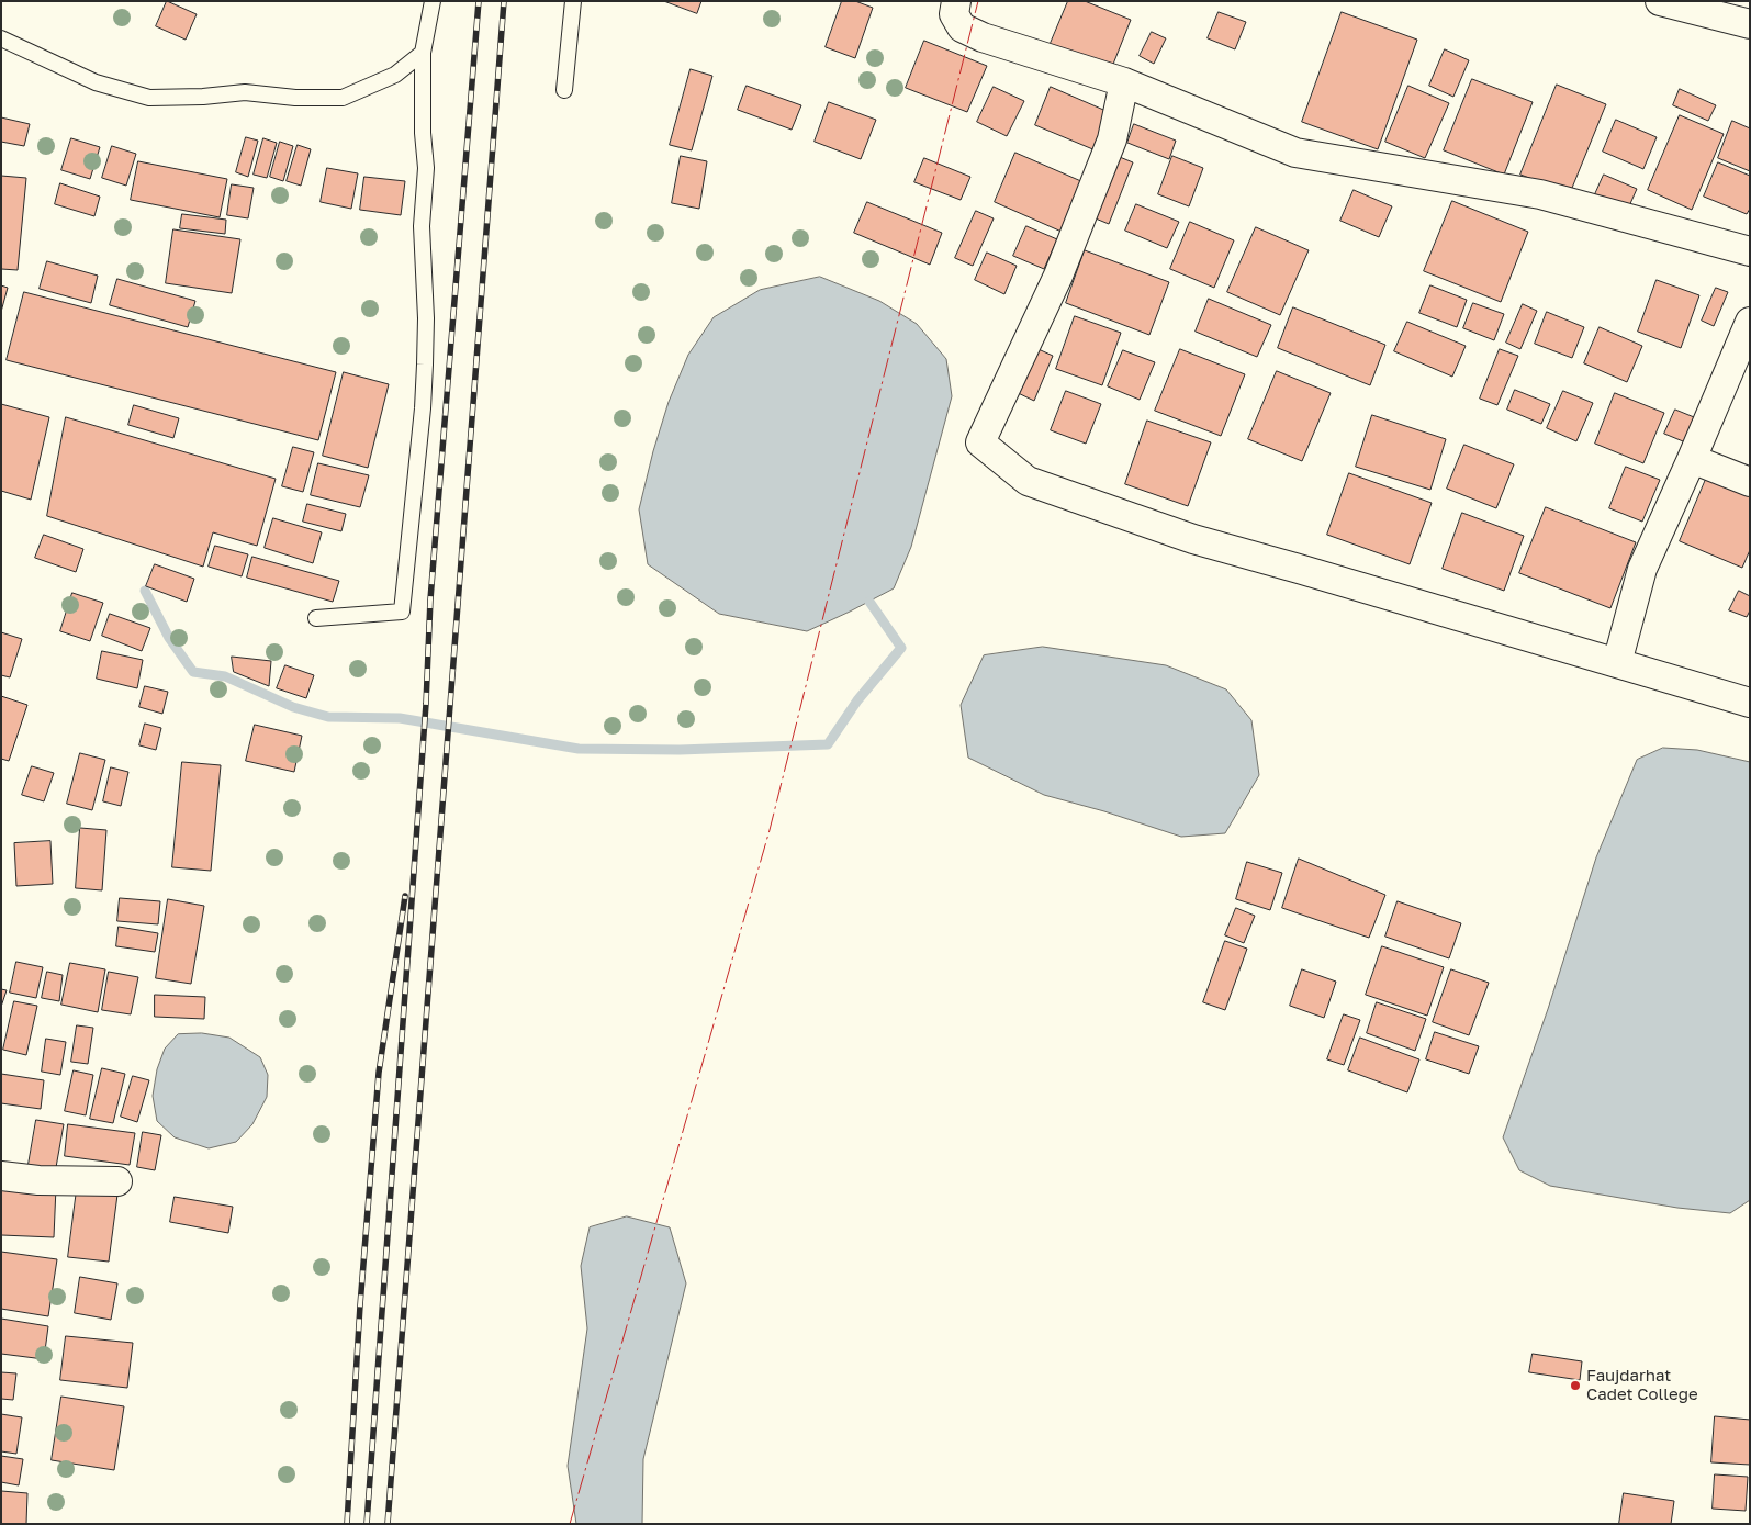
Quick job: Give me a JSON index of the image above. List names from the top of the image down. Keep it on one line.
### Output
{"places":["Faujdarhat Cadet College"]}
